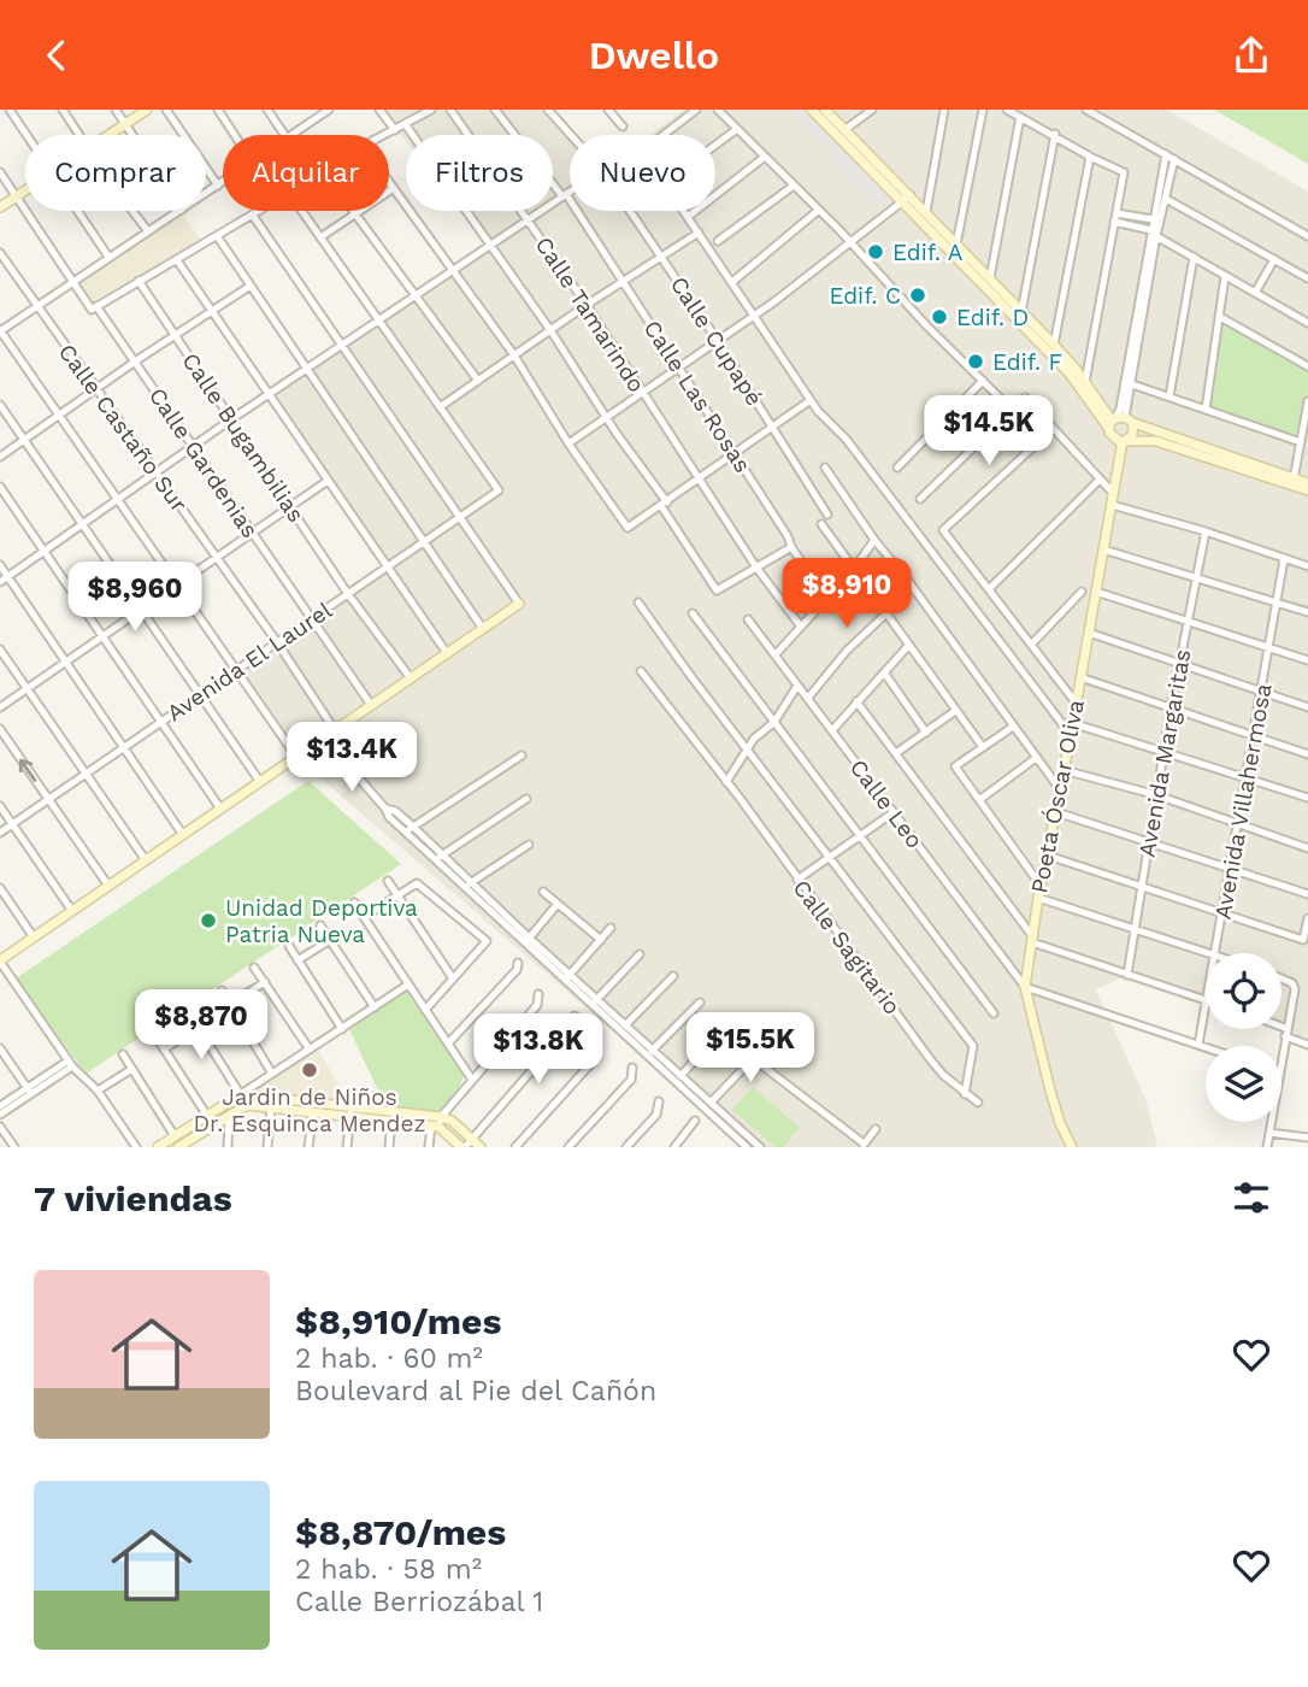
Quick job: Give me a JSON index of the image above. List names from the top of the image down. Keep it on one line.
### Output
{"streets":{"street":["Calle Tamarindo","Calle Cupapé","Calle Las Rosas","Calle Castaño Sur","Calle Bugambilias","Calle Gardenias","Avenida El Laurel","Avenida Margaritas","Poeta Óscar Oliva","Avenida Villahermosa","Calle Leo","Calle Sagitario"]},"crossings":[["Calle Castaño Sur","Avenida El Laurel"],["Calle Bugambilias","Avenida El Laurel"],["Calle Gardenias","Avenida El Laurel"],["Poeta Óscar Oliva","Calle Leo"]],"places":["Edif. A","Edif. C","Edif. D","Edif. F","Unidad Deportiva Patria Nueva","Jardin de Niños Dr. Esquinca Mendez"],"page":{"header":"Dwello","chip":["Comprar","Alquilar","Filtros","Nuevo"],"price":["$14.5K","$8,910","$8,960","$13.4K","$8,870","$15.5K","$13.8K"],"heading":"7 viviendas","list":[{"name":"$8,910/mes","note":"2 hab. · 60 m² · Boulevard al Pie del Cañón"},{"name":"$8,870/mes","note":"2 hab. · 58 m² · Calle Berriozábal 1"}]}}
